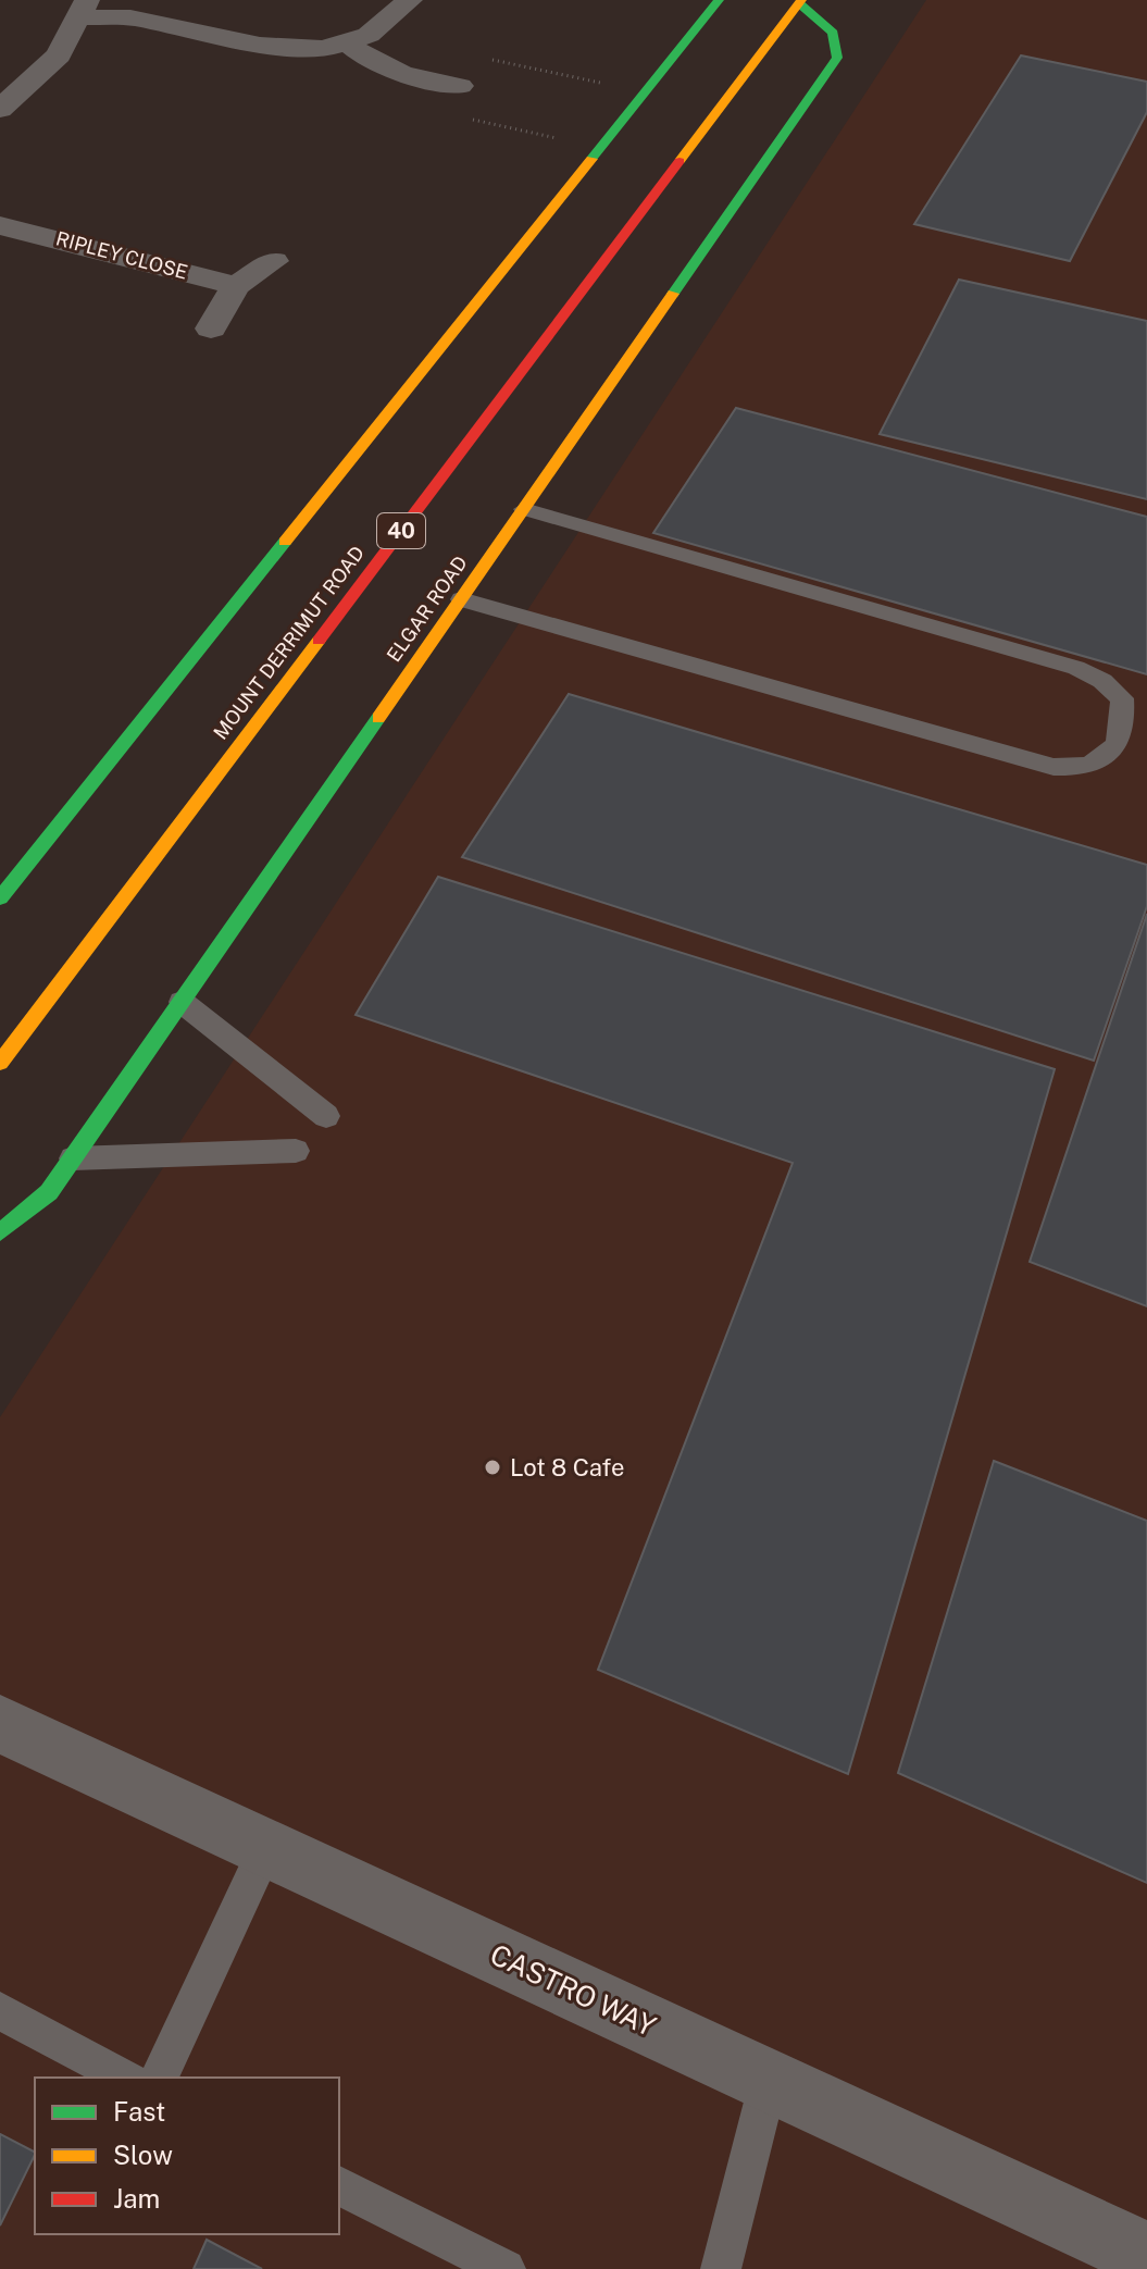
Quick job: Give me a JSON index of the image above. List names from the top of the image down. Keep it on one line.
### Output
{"streets":{"main road":["40","ELGAR ROAD","MOUNT DERRIMUT ROAD"],"street":["RIPLEY CLOSE","CASTRO WAY"]},"crossings":[["ELGAR ROAD","MOUNT DERRIMUT ROAD"]],"places":["Lot 8 Cafe"],"legend":["Fast","Slow","Jam"]}
